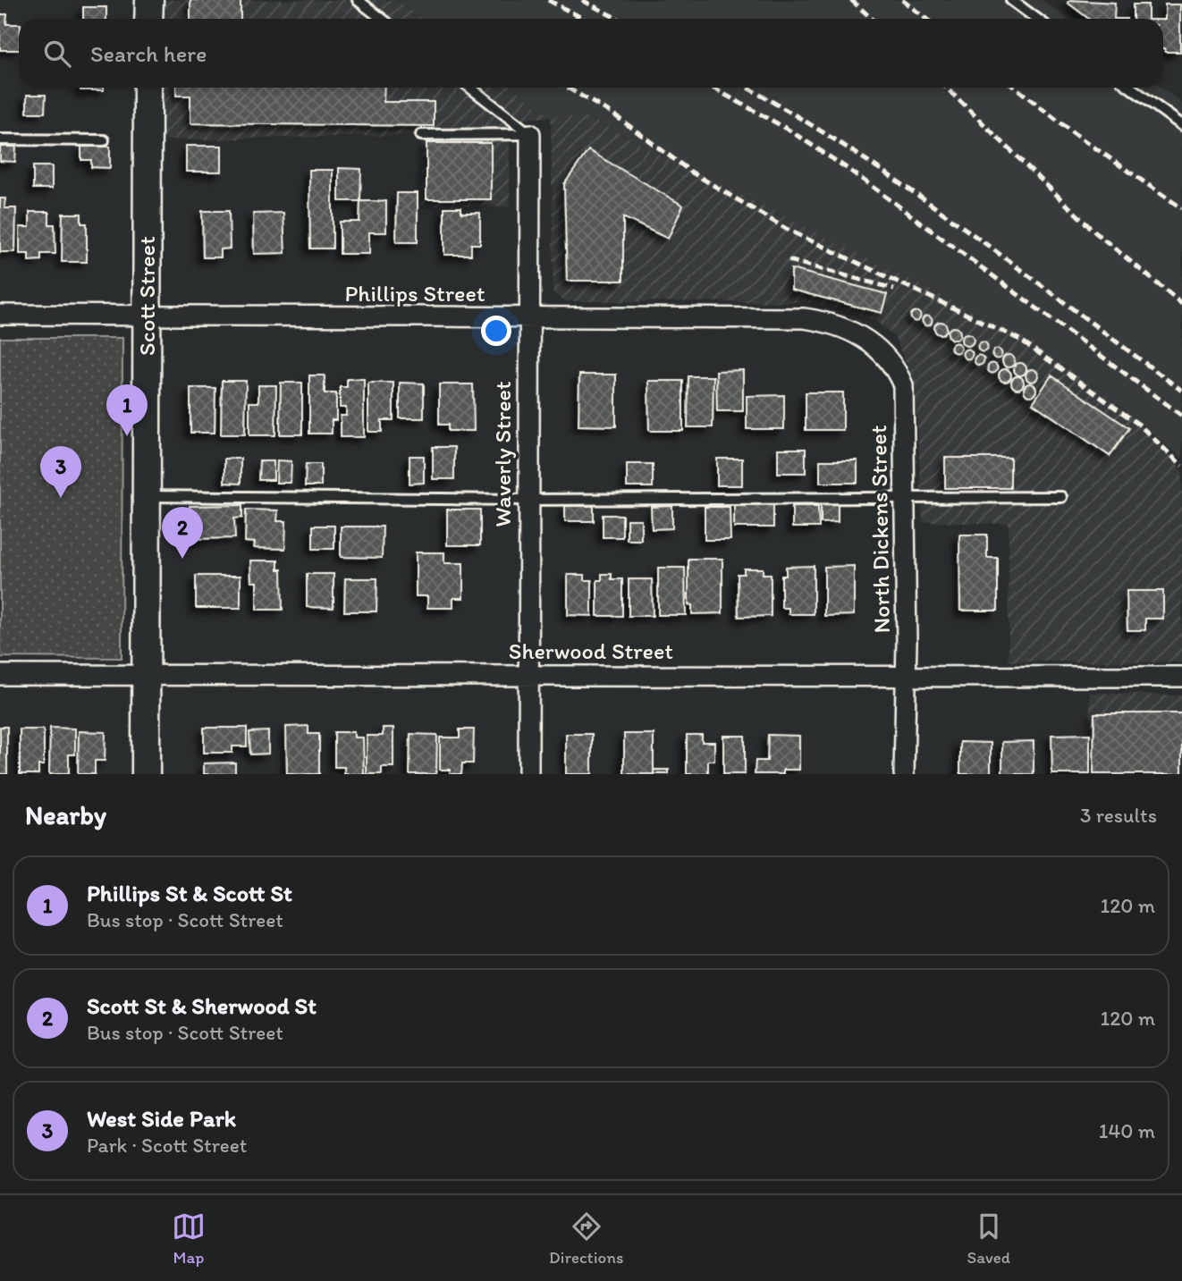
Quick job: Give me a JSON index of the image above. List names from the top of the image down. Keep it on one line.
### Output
{"streets":{"street":["Phillips Street","Scott Street","Waverly Street","North Dickens Street","Sherwood Street"]},"crossings":[["Phillips Street","Scott Street"],["Phillips Street","Waverly Street"],["Phillips Street","North Dickens Street"],["Scott Street","Sherwood Street"],["Waverly Street","Sherwood Street"],["North Dickens Street","Sherwood Street"]],"page":{"search":"Search here","pins":["1","3","2"],"heading":["Nearby","3 results"],"list":[{"mark":"1","name":"Phillips St & Scott St","note":"Bus stop · Scott Street","value":"120 m"},{"mark":"2","name":"Scott St & Sherwood St","note":"Bus stop · Scott Street","value":"120 m"},{"mark":"3","name":"West Side Park","note":"Park · Scott Street","value":"140 m"}],"nav":["Map","Directions","Saved"]}}
